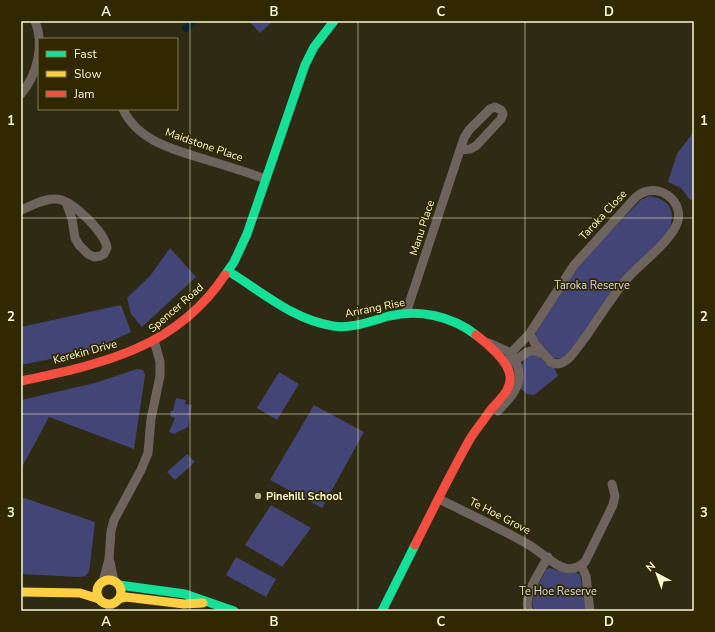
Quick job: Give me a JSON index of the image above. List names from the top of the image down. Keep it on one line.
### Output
{"streets":{"street":["Maidstone Place","Taroka Close","Manu Place","Spencer Road","Arirang Rise","Kerekin Drive","Te Hoe Grove"]},"crossings":[["Maidstone Place","Spencer Road"],["Taroka Close","Arirang Rise"],["Manu Place","Arirang Rise"],["Spencer Road","Arirang Rise"],["Spencer Road","Kerekin Drive"]],"parks":["Taroka Reserve","Te Hoe Reserve"],"places":["Pinehill School"],"legend":["Fast","Slow","Jam"],"north":"top left","grid":{"columns":["A","B","C","D"],"rows":["1","2","3"]}}
